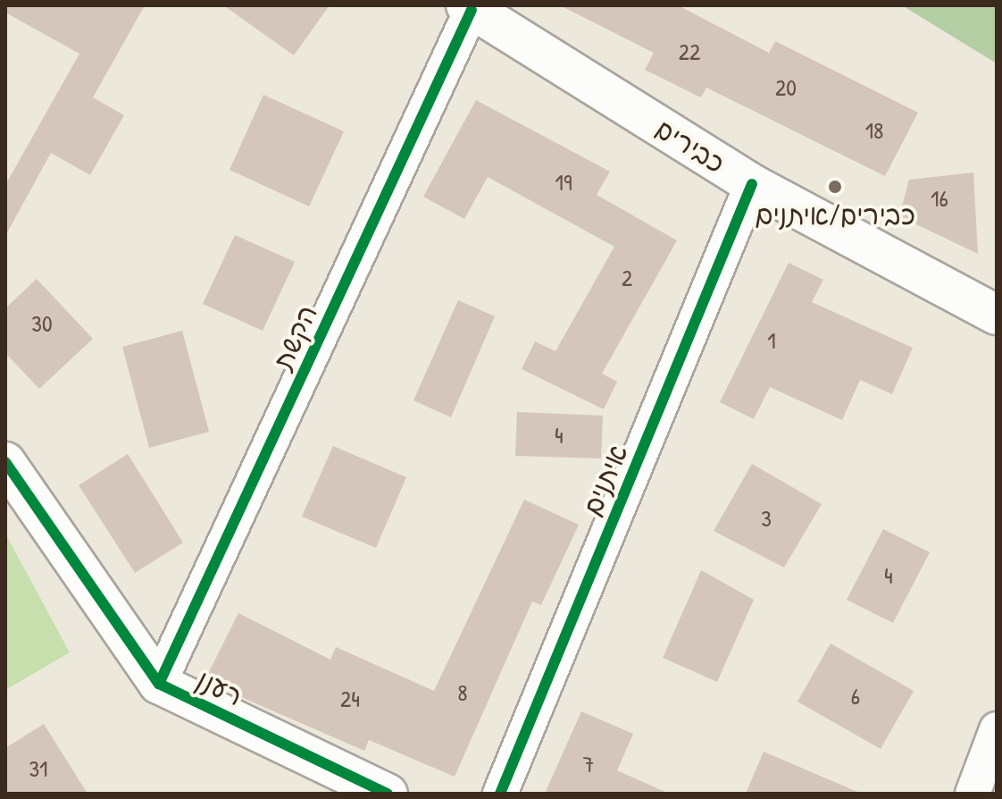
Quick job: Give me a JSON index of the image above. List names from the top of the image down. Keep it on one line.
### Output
{"streets":{"street":["כבירים","הקשת","איתנים","רענן"]},"crossings":[["כבירים","הקשת"],["כבירים","איתנים"],["הקשת","רענן"]],"places":["כבירים/איתנים"],"house_numbers":["22","20","18","19","16","2","30","1","4","3","4","8","6","24","7","31"]}
